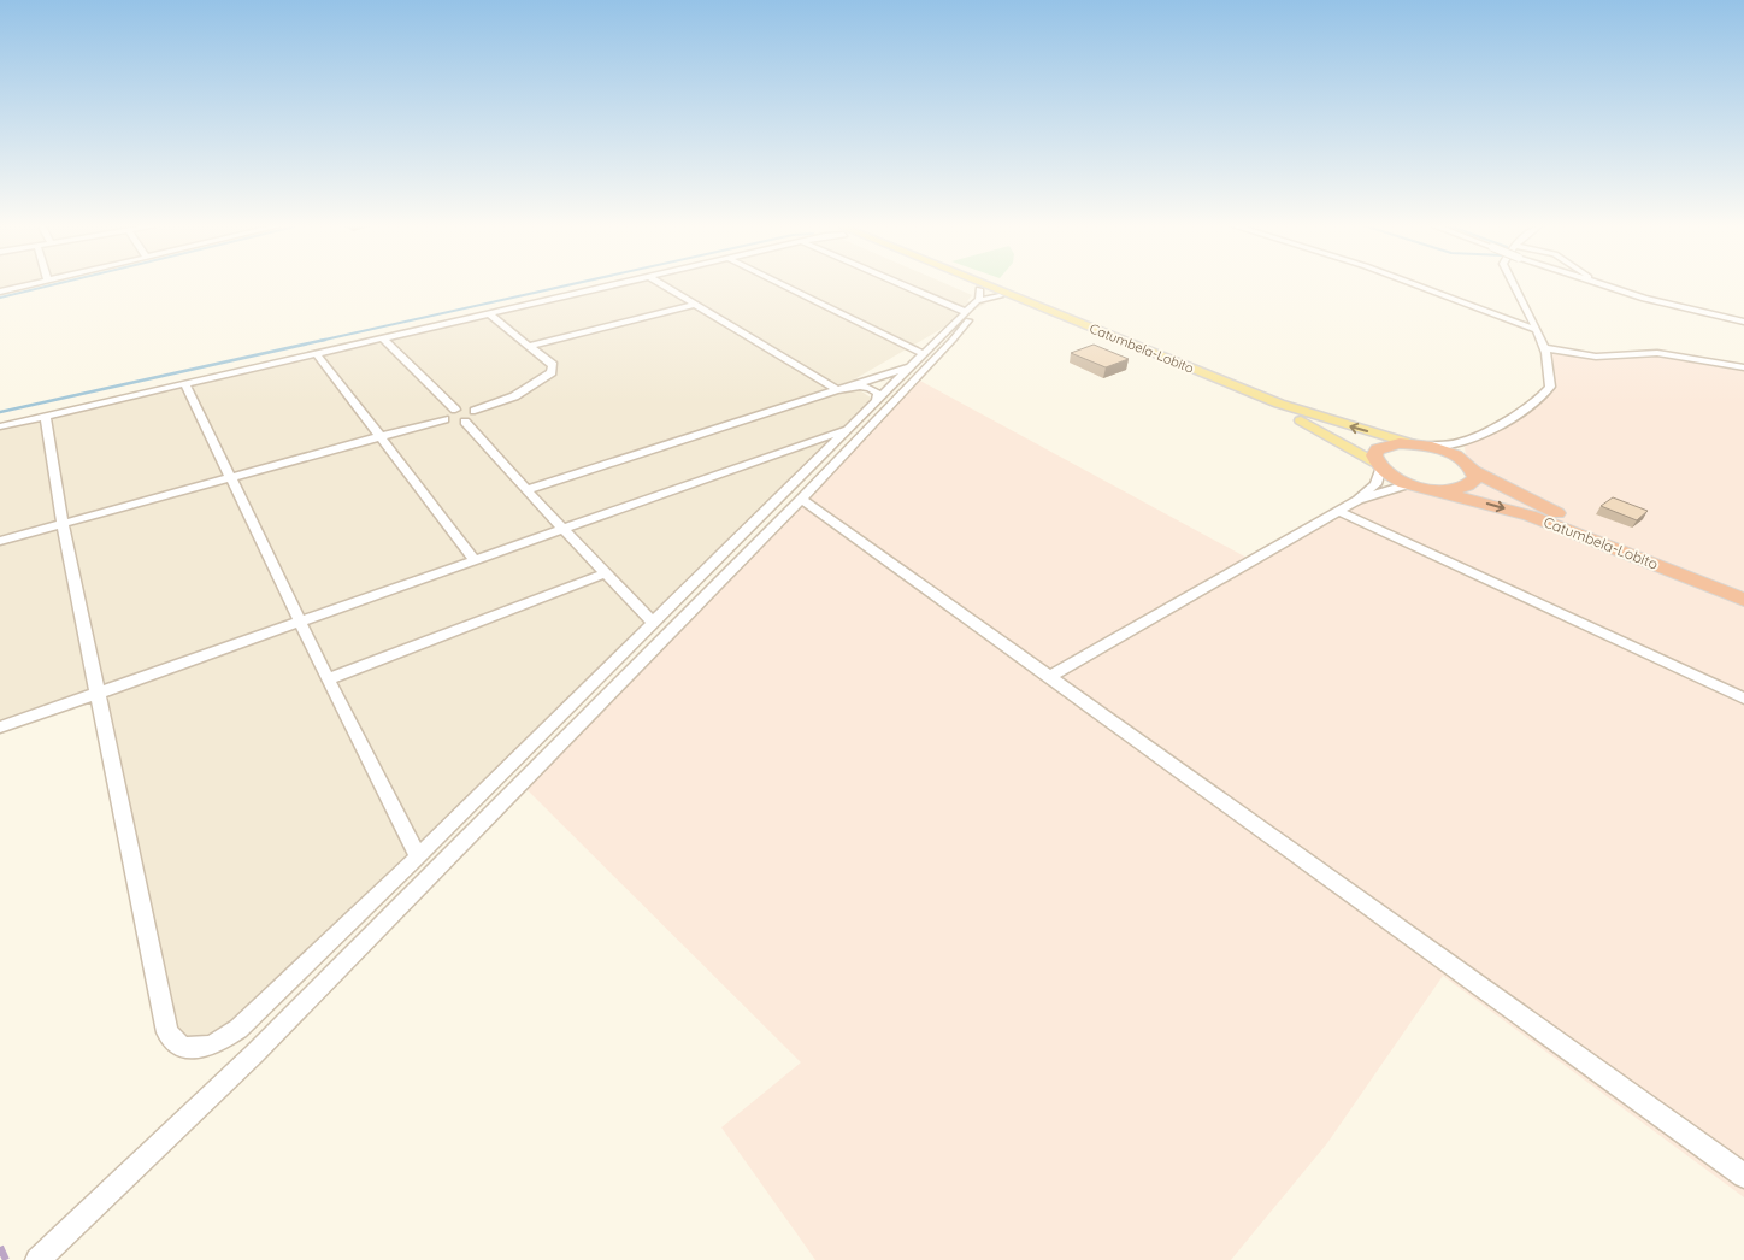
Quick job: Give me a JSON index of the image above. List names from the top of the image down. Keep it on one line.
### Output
{"streets":{"highway":["Catumbela-Lobito"]}}
